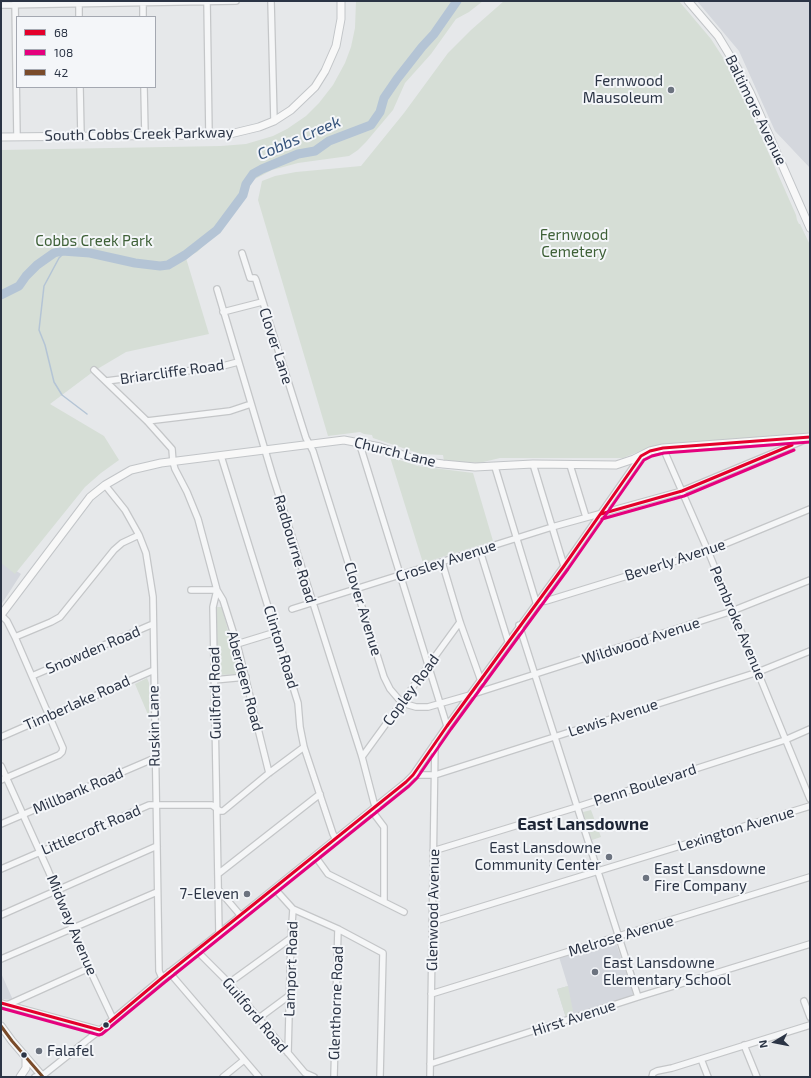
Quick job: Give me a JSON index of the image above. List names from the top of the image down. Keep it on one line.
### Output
{"streets":{"main road":["Baltimore Avenue","South Cobbs Creek Parkway","Church Lane"],"street":["Clover Lane","Briarcliffe Road","Radbourne Road","Beverly Avenue","Crosley Avenue","Clover Avenue","Pembroke Avenue","Wildwood Avenue","Clinton Road","Snowden Road","Aberdeen Road","Copley Road","Guilford Road","Timberlake Road","Lewis Avenue","Ruskin Lane","Penn Boulevard","Millbank Road","Lexington Avenue","Littlecroft Road","Glenwood Avenue","Midway Avenue","Melrose Avenue","Lamport Road","Glenthorne Road","Hirst Avenue"]},"crossings":[["Clover Lane","Church Lane"],["Clover Lane","Clover Avenue"],["Briarcliffe Road","Radbourne Road"],["Briarcliffe Road","Guilford Road"],["Church Lane","Radbourne Road"],["Church Lane","Crosley Avenue"],["Church Lane","Clover Avenue"],["Church Lane","Pembroke Avenue"],["Church Lane","Clinton Road"],["Church Lane","Guilford Road"],["Church Lane","Ruskin Lane"],["Radbourne Road","Crosley Avenue"],["Radbourne Road","Copley Road"],["Beverly Avenue","Pembroke Avenue"],["Crosley Avenue","Clover Avenue"],["Crosley Avenue","Pembroke Avenue"],["Clover Avenue","Copley Road"],["Pembroke Avenue","Wildwood Avenue"],["Pembroke Avenue","Lewis Avenue"],["Pembroke Avenue","Penn Boulevard"],["Snowden Road","Ruskin Lane"],["Aberdeen Road","Guilford Road"],["Guilford Road","Littlecroft Road"],["Guilford Road","Lamport Road"],["Timberlake Road","Ruskin Lane"],["Lewis Avenue","Glenwood Avenue"],["Ruskin Lane","Millbank Road"],["Ruskin Lane","Littlecroft Road"],["Penn Boulevard","Glenwood Avenue"],["Millbank Road","Midway Avenue"],["Lexington Avenue","Glenwood Avenue"],["Littlecroft Road","Midway Avenue"],["Glenwood Avenue","Melrose Avenue"],["Glenwood Avenue","Hirst Avenue"]],"districts":["East Lansdowne"],"water":["Cobbs Creek"],"parks":["Fernwood Cemetery","Cobbs Creek Park"],"places":["Fernwood Mausoleum","East Lansdowne Community Center","East Lansdowne Fire Company","7-Eleven","East Lansdowne Elementary School","Falafel"],"lines":["transit line 68","transit line 108","transit line 42"],"legend":["68","108","42"],"north":"left"}
